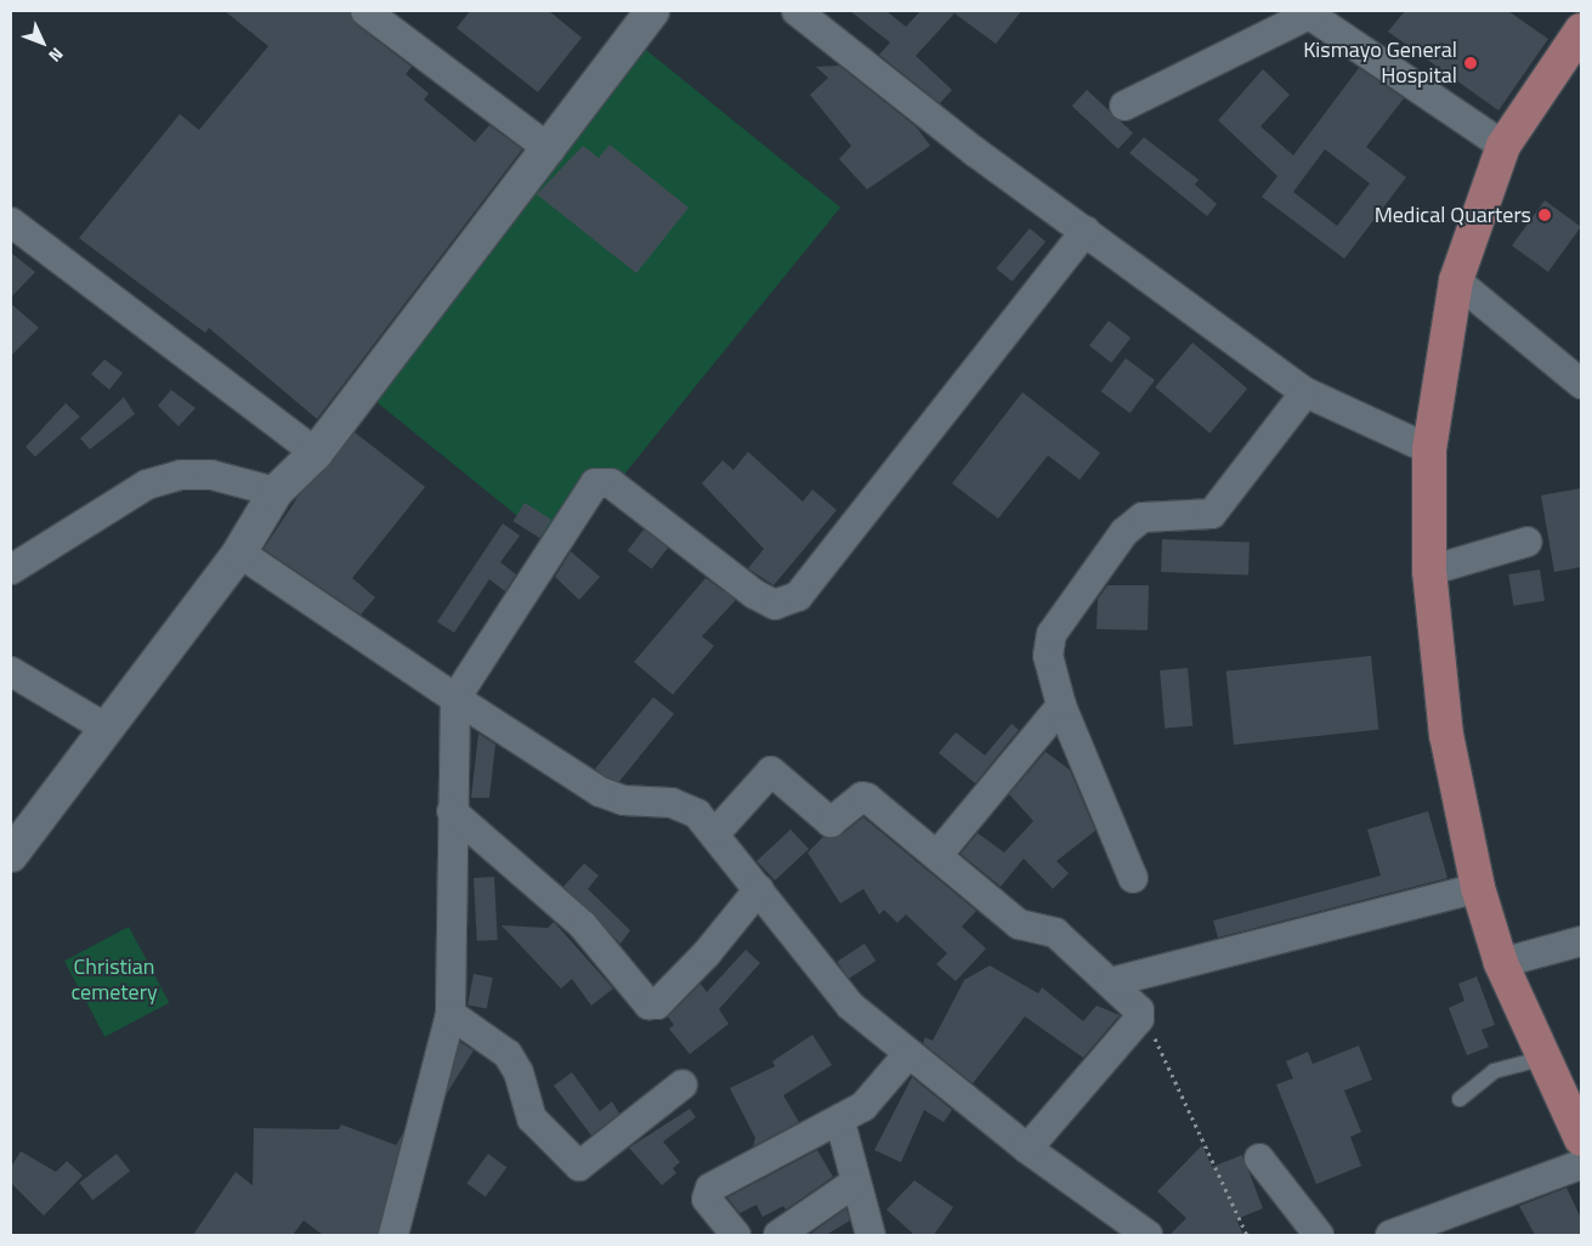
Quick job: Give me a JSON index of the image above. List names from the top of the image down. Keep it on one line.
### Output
{"parks":["Christian cemetery"],"places":["Kismayo General Hospital","Medical Quarters"],"north":"bottom right"}
